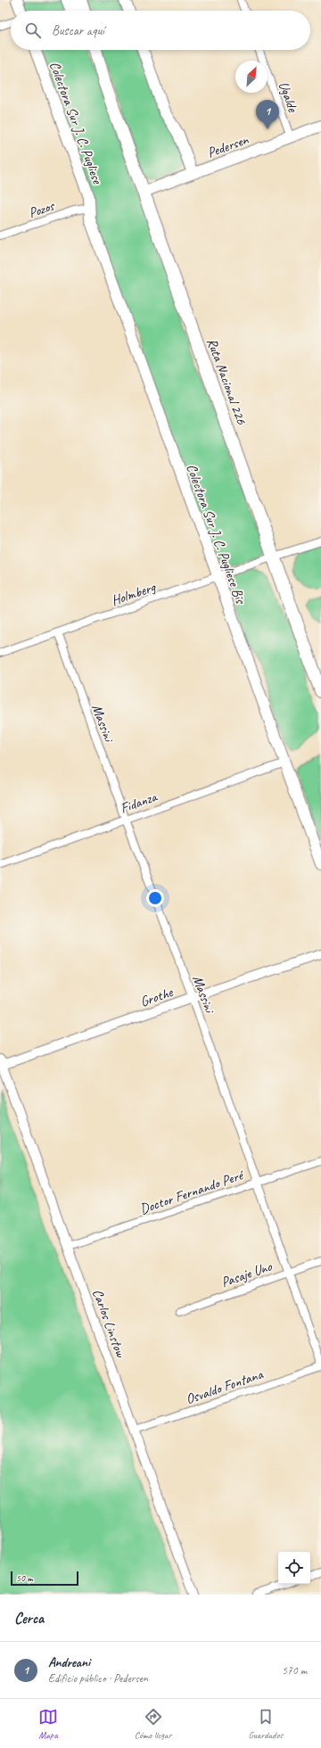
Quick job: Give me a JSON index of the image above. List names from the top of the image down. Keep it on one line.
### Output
{"streets":{"highway":["Ruta Nacional 226"],"main road":["Colectora Sur J. C. Pugliese","Pedersen","Colectora Sur J. C. Pugliese Bis"],"street":["Ugalde","Pozos","Holmberg","Massini","Fidanza","Grothe","Doctor Fernando Peré","Pasaje Uno","Carlos Linstow","Osvaldo Fontana"]},"crossings":[["Ugalde","Pedersen"],["Colectora Sur J. C. Pugliese","Pozos"],["Colectora Sur J. C. Pugliese","Colectora Sur J. C. Pugliese Bis"],["Pedersen","Ruta Nacional 226"],["Pozos","Colectora Sur J. C. Pugliese Bis"],["Ruta Nacional 226","Holmberg"],["Colectora Sur J. C. Pugliese Bis","Holmberg"],["Colectora Sur J. C. Pugliese Bis","Fidanza"],["Holmberg","Massini"],["Massini","Fidanza"],["Massini","Grothe"],["Massini","Doctor Fernando Peré"],["Massini","Pasaje Uno"],["Massini","Osvaldo Fontana"],["Grothe","Carlos Linstow"],["Doctor Fernando Peré","Carlos Linstow"],["Carlos Linstow","Osvaldo Fontana"]],"scale_bar":"50 m","north":"top right","page":{"search":"Buscar aquí","pins":"1","scale":"50 m","heading":"Cerca","list":[{"mark":"1","name":"Andreani","note":"Edificio público · Pedersen","value":"570 m"}],"nav":["Mapa","Cómo llegar","Guardados"]}}
